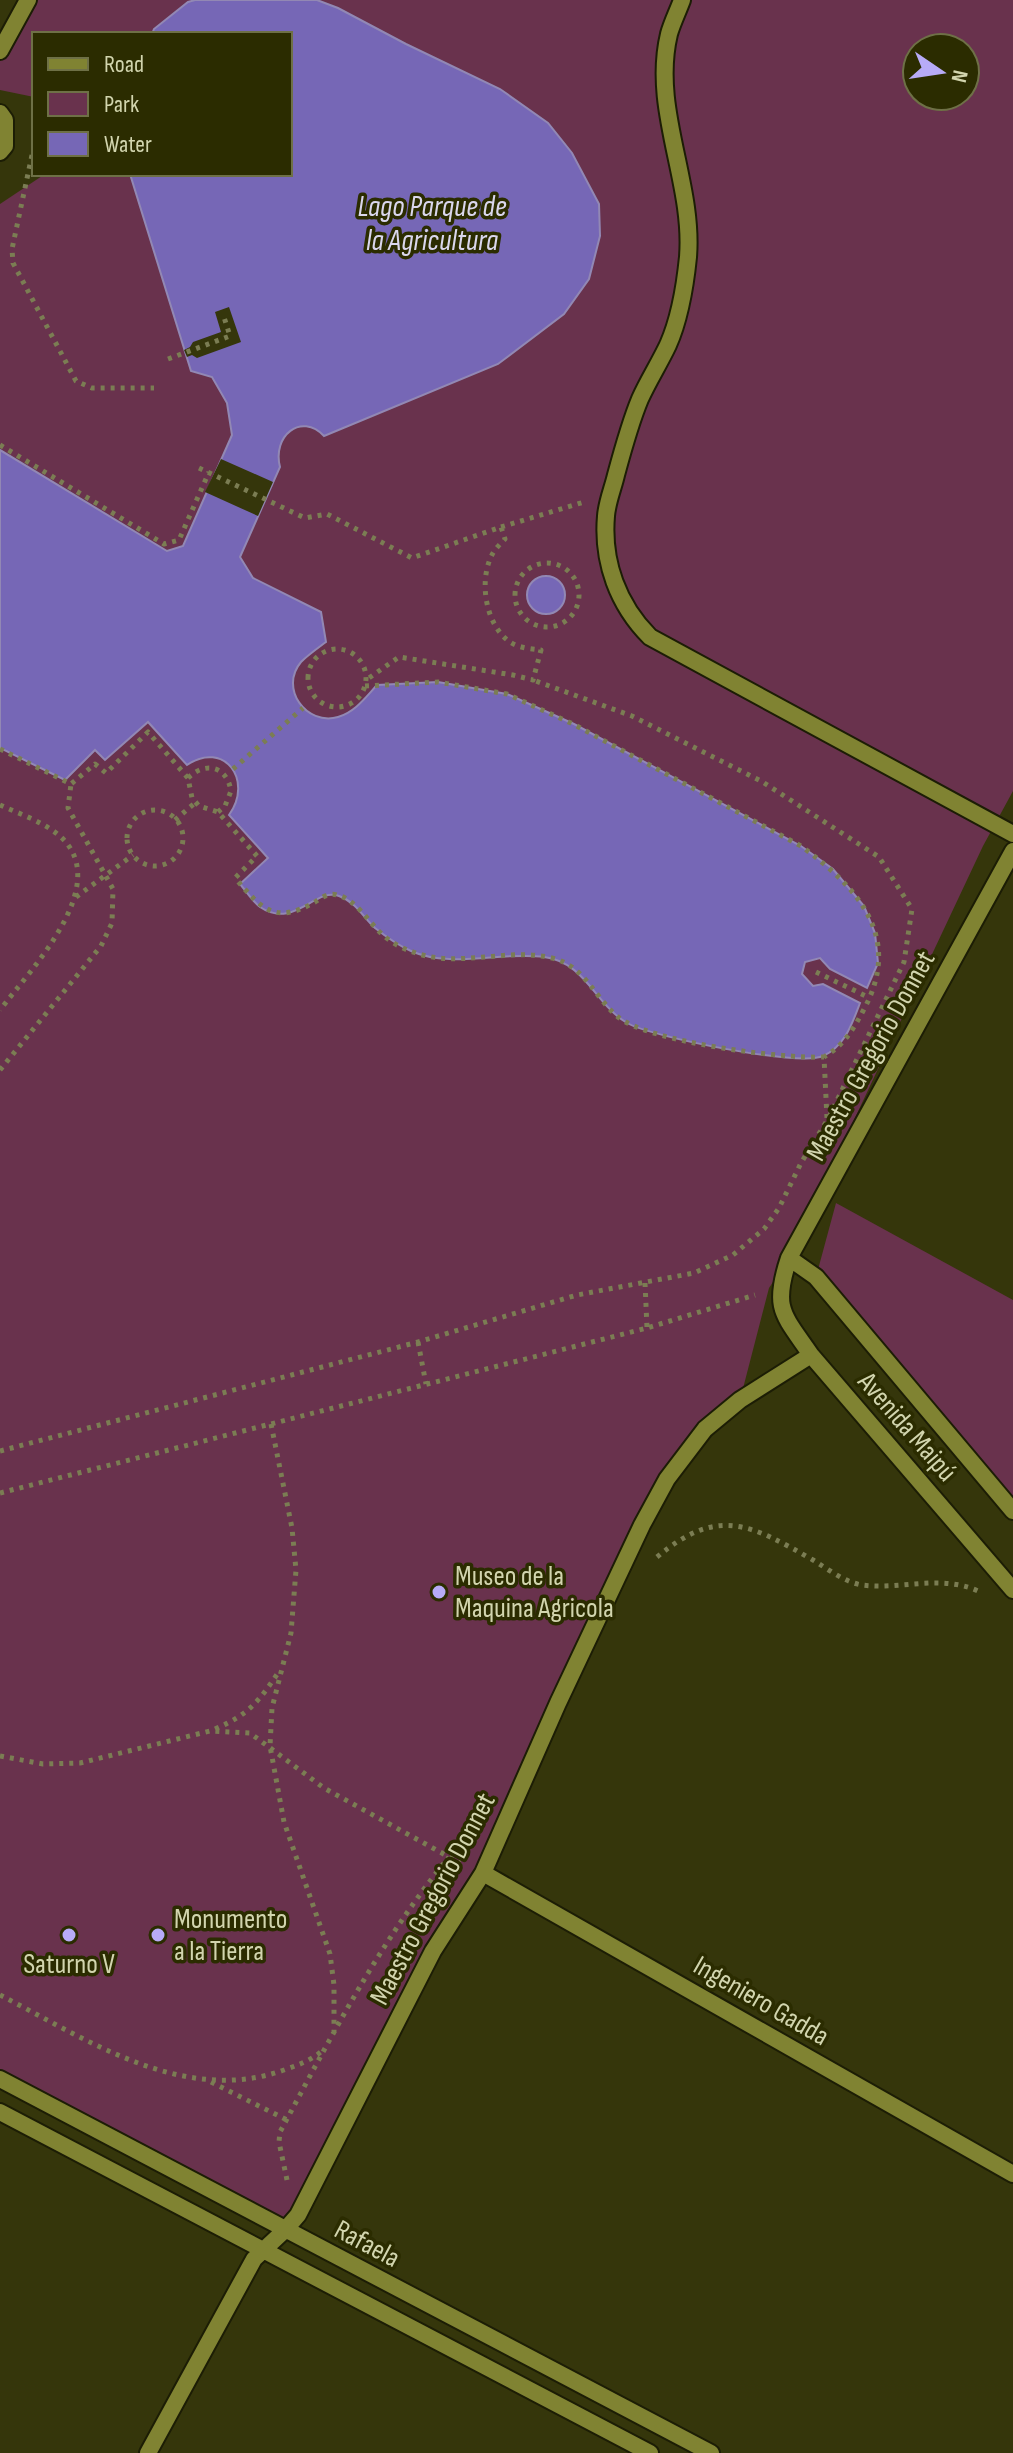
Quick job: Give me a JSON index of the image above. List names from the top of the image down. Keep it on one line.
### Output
{"streets":{"street":["Maestro Gregorio Donnet","Avenida Maipú","Ingeniero Gadda","Rafaela"]},"crossings":[["Maestro Gregorio Donnet","Avenida Maipú"],["Maestro Gregorio Donnet","Ingeniero Gadda"],["Maestro Gregorio Donnet","Rafaela"]],"water":["Lago Parque de la Agricultura"],"places":["Museo de la Maquina Agricola","Saturno V","Monumento a la Tierra"],"legend":["Road","Park","Water"],"north":"right"}
